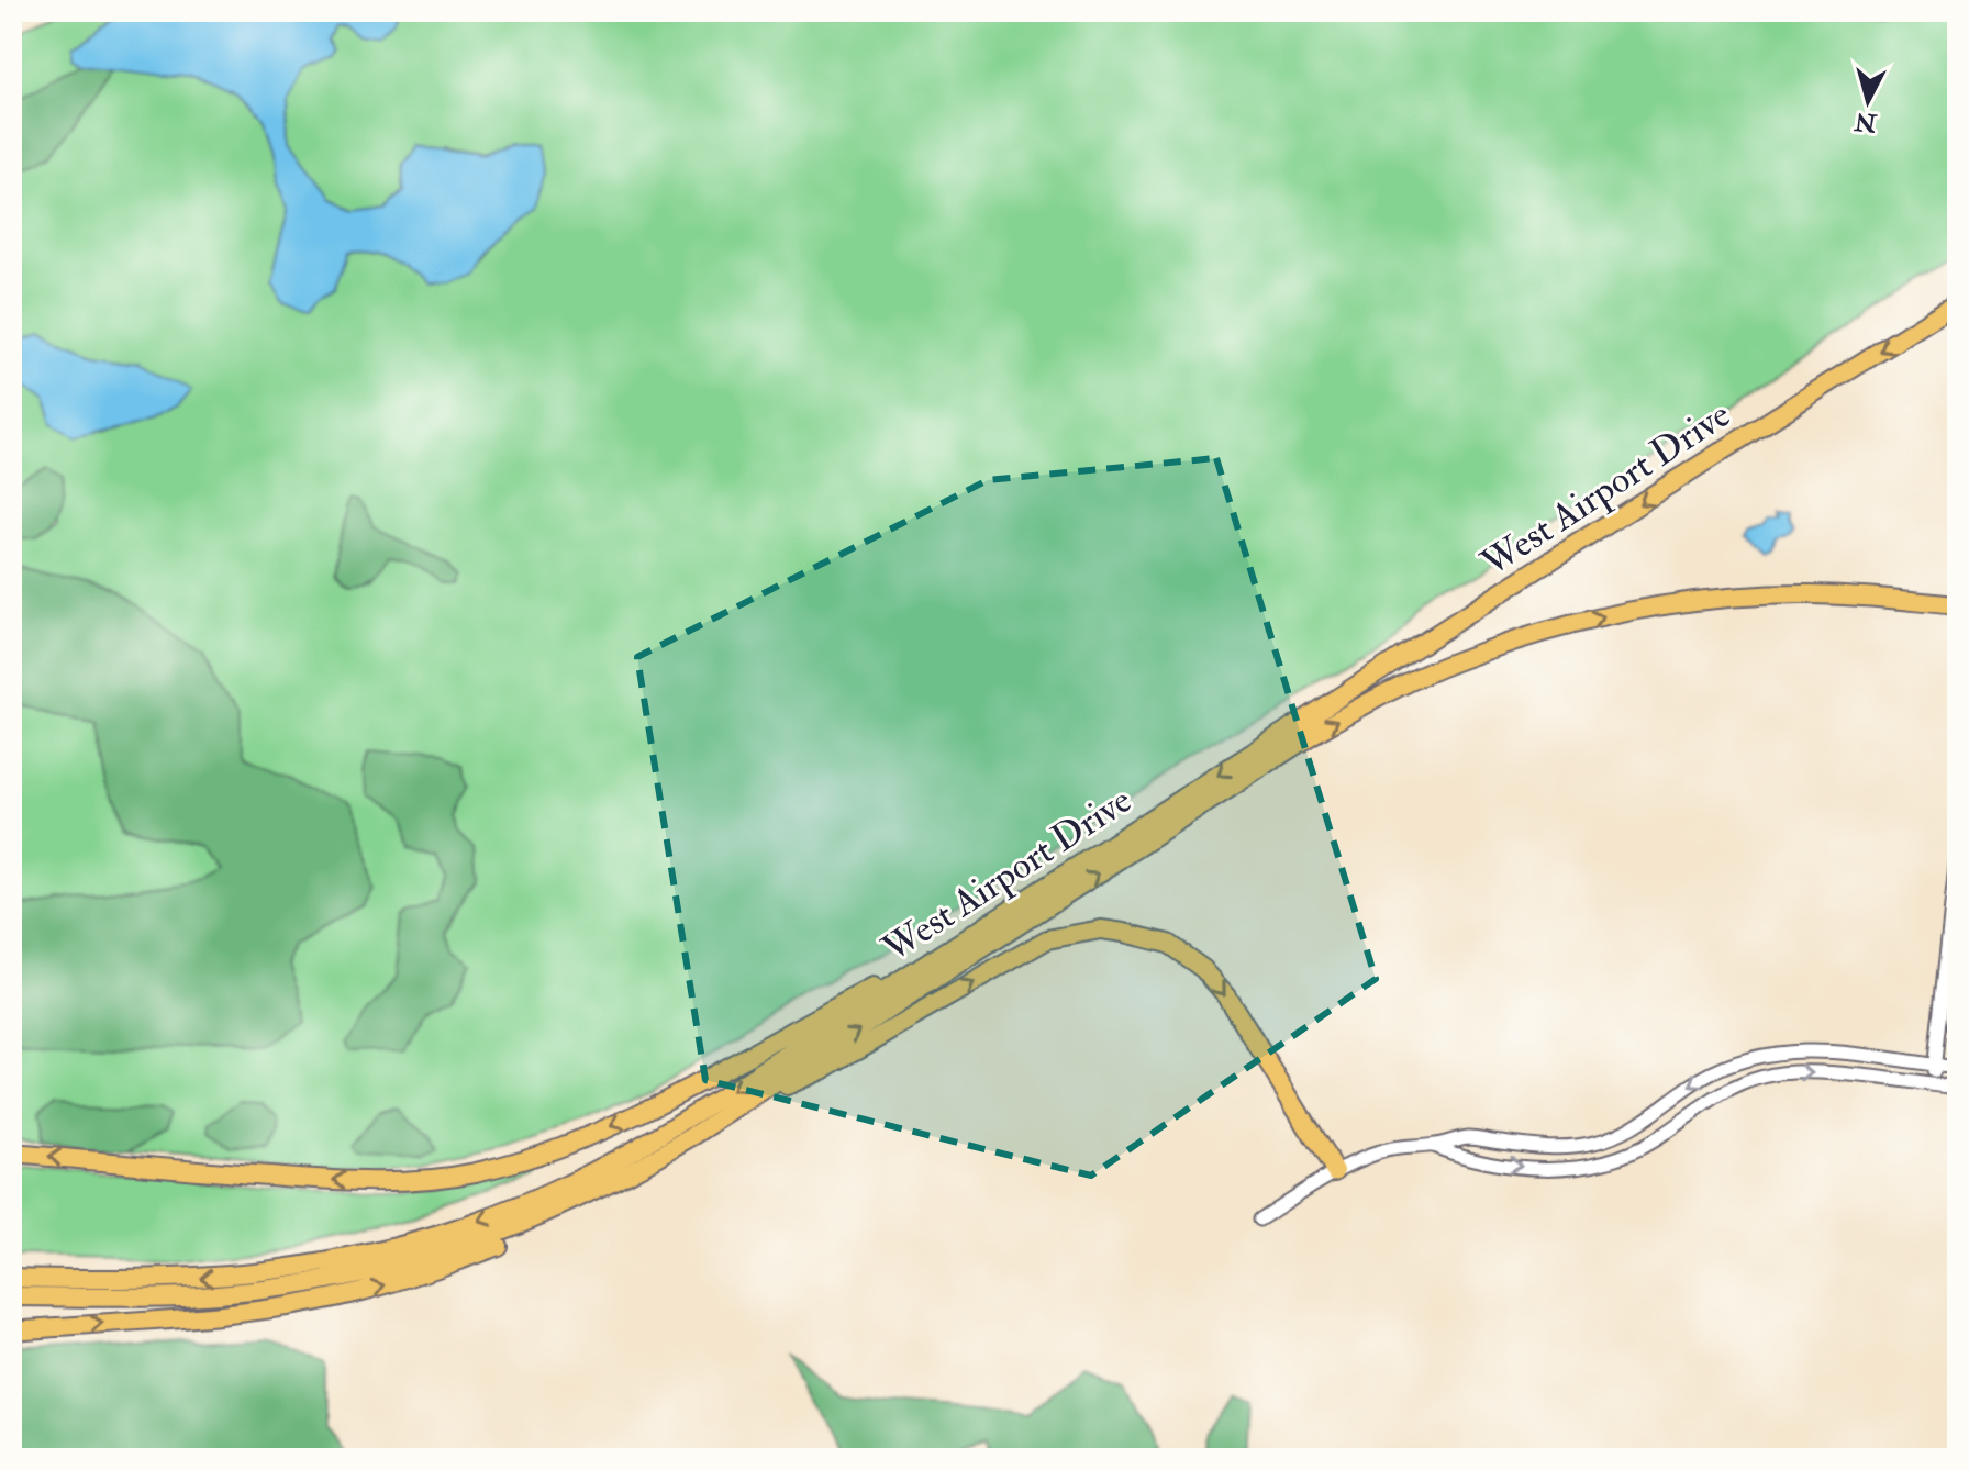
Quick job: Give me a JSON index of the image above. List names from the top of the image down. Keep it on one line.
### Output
{"streets":{"main road":["West Airport Drive"]},"north":"bottom"}
